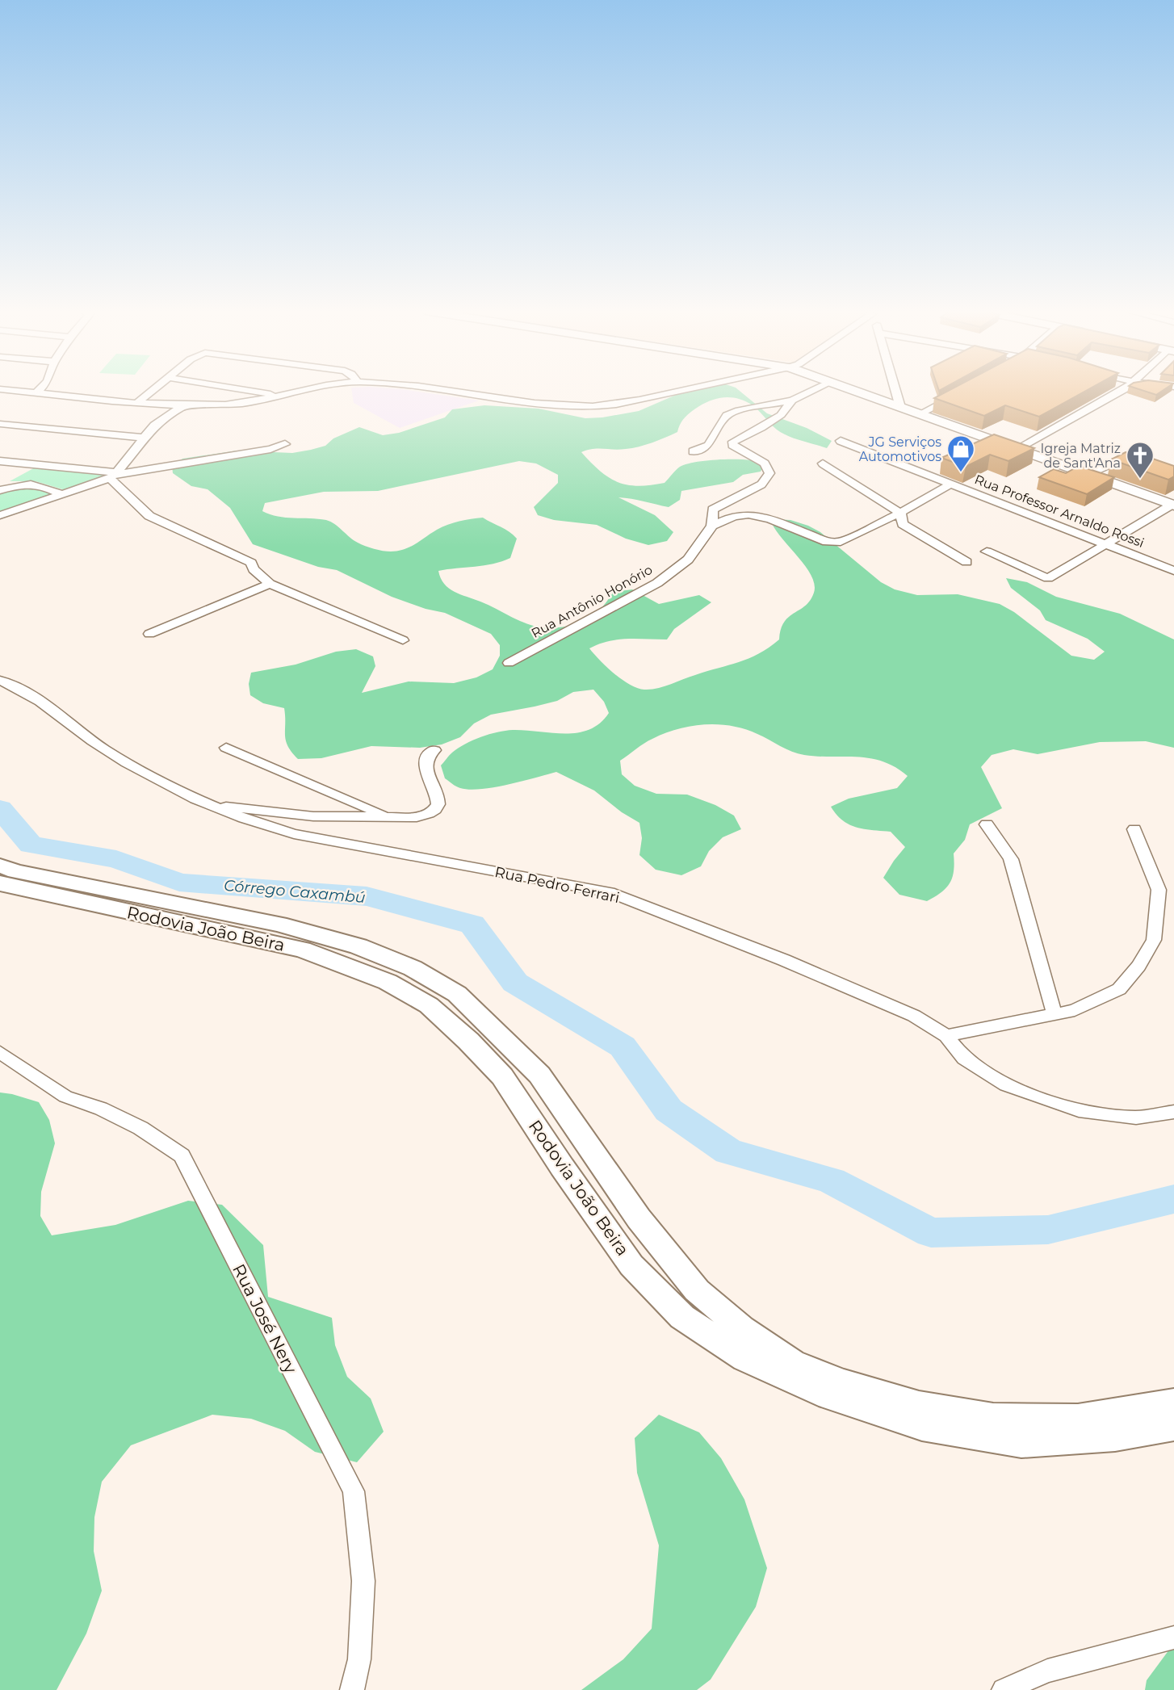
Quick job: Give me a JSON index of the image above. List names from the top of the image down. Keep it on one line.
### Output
{"streets":{"main road":["Rodovia João Beira"],"street":["Rua Professor Arnaldo Rossi","Rua Antônio Honório","Rua Pedro Ferrari","Rua José Nery"]},"water":["Córrego Caxambú"],"places":{"shop":["JG Serviços Automotivos"],"church":["Igreja Matriz de Sant'Ana"]}}
